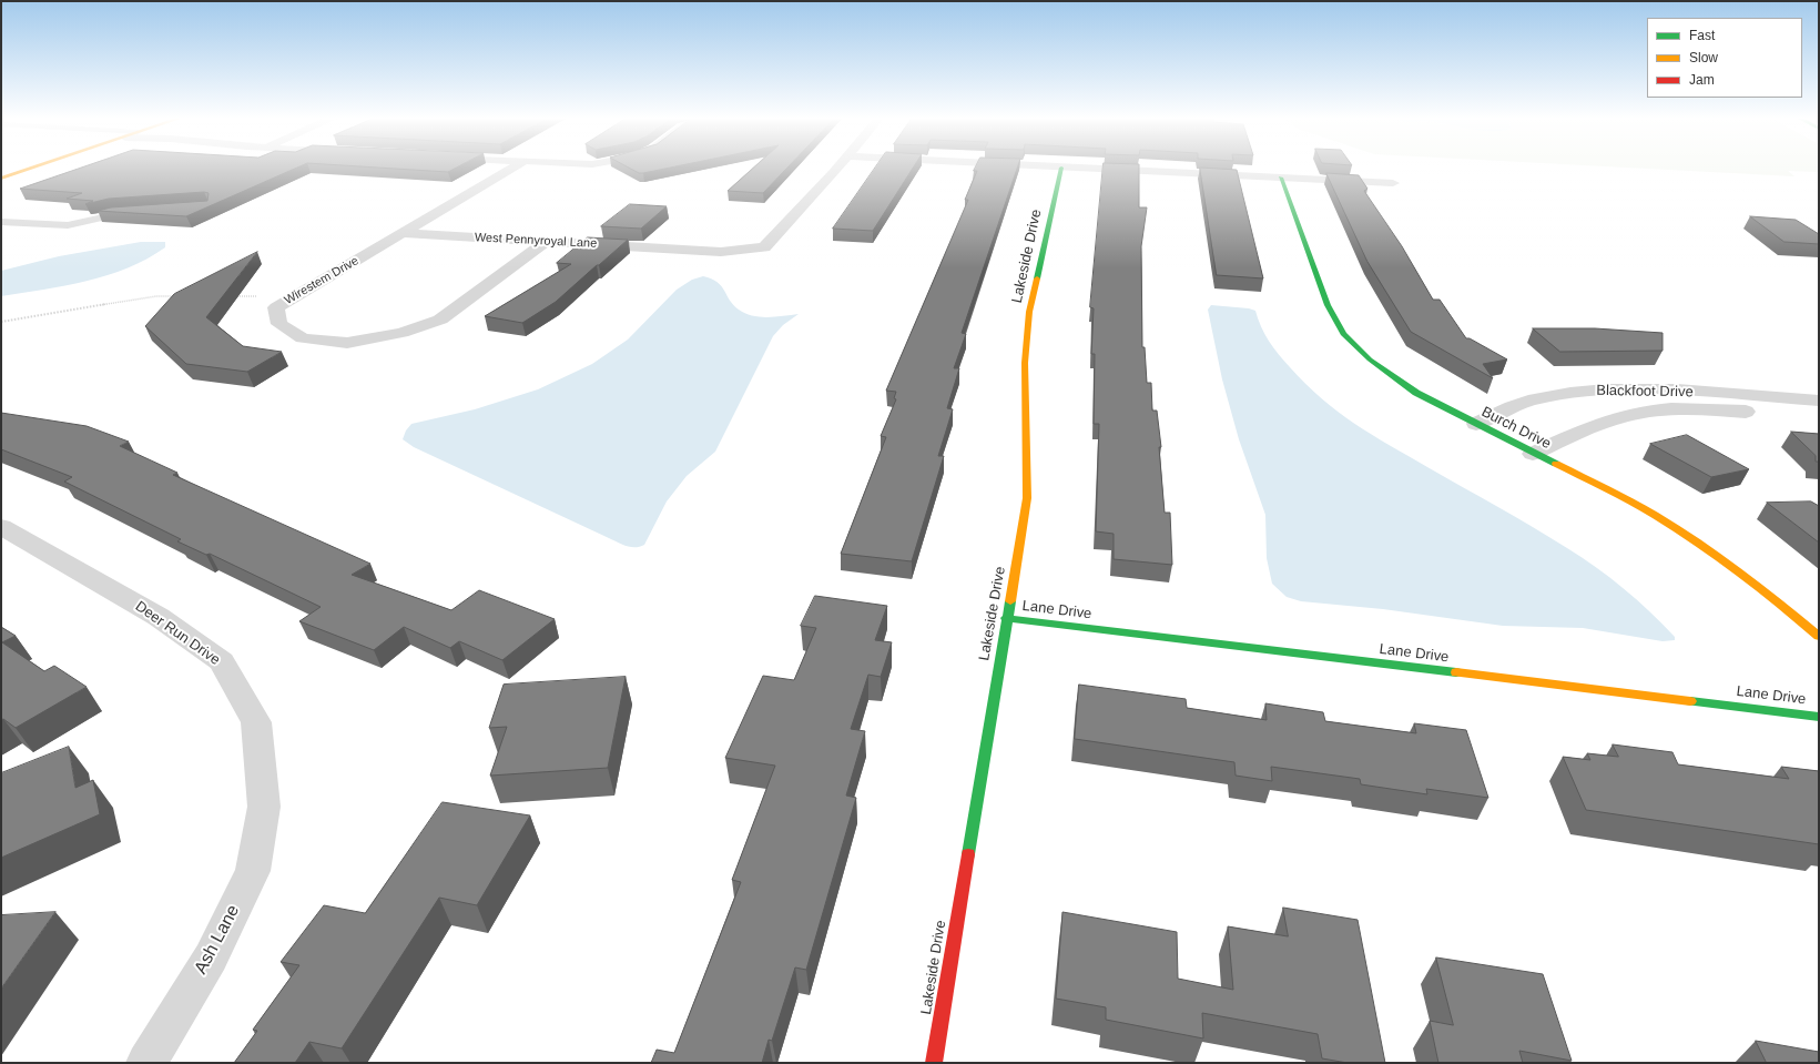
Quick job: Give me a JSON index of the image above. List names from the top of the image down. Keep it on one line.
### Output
{"streets":{"street":["West Pennyroyal Lane","Lakeside Drive","Wirestem Drive","Blackfoot Drive","Burch Drive","Lane Drive","Deer Run Drive","Ash Lane"]},"crossings":[["West Pennyroyal Lane","Wirestem Drive"],["Lakeside Drive","Lane Drive"],["Blackfoot Drive","Burch Drive"],["Deer Run Drive","Ash Lane"]],"legend":["Fast","Slow","Jam"]}
